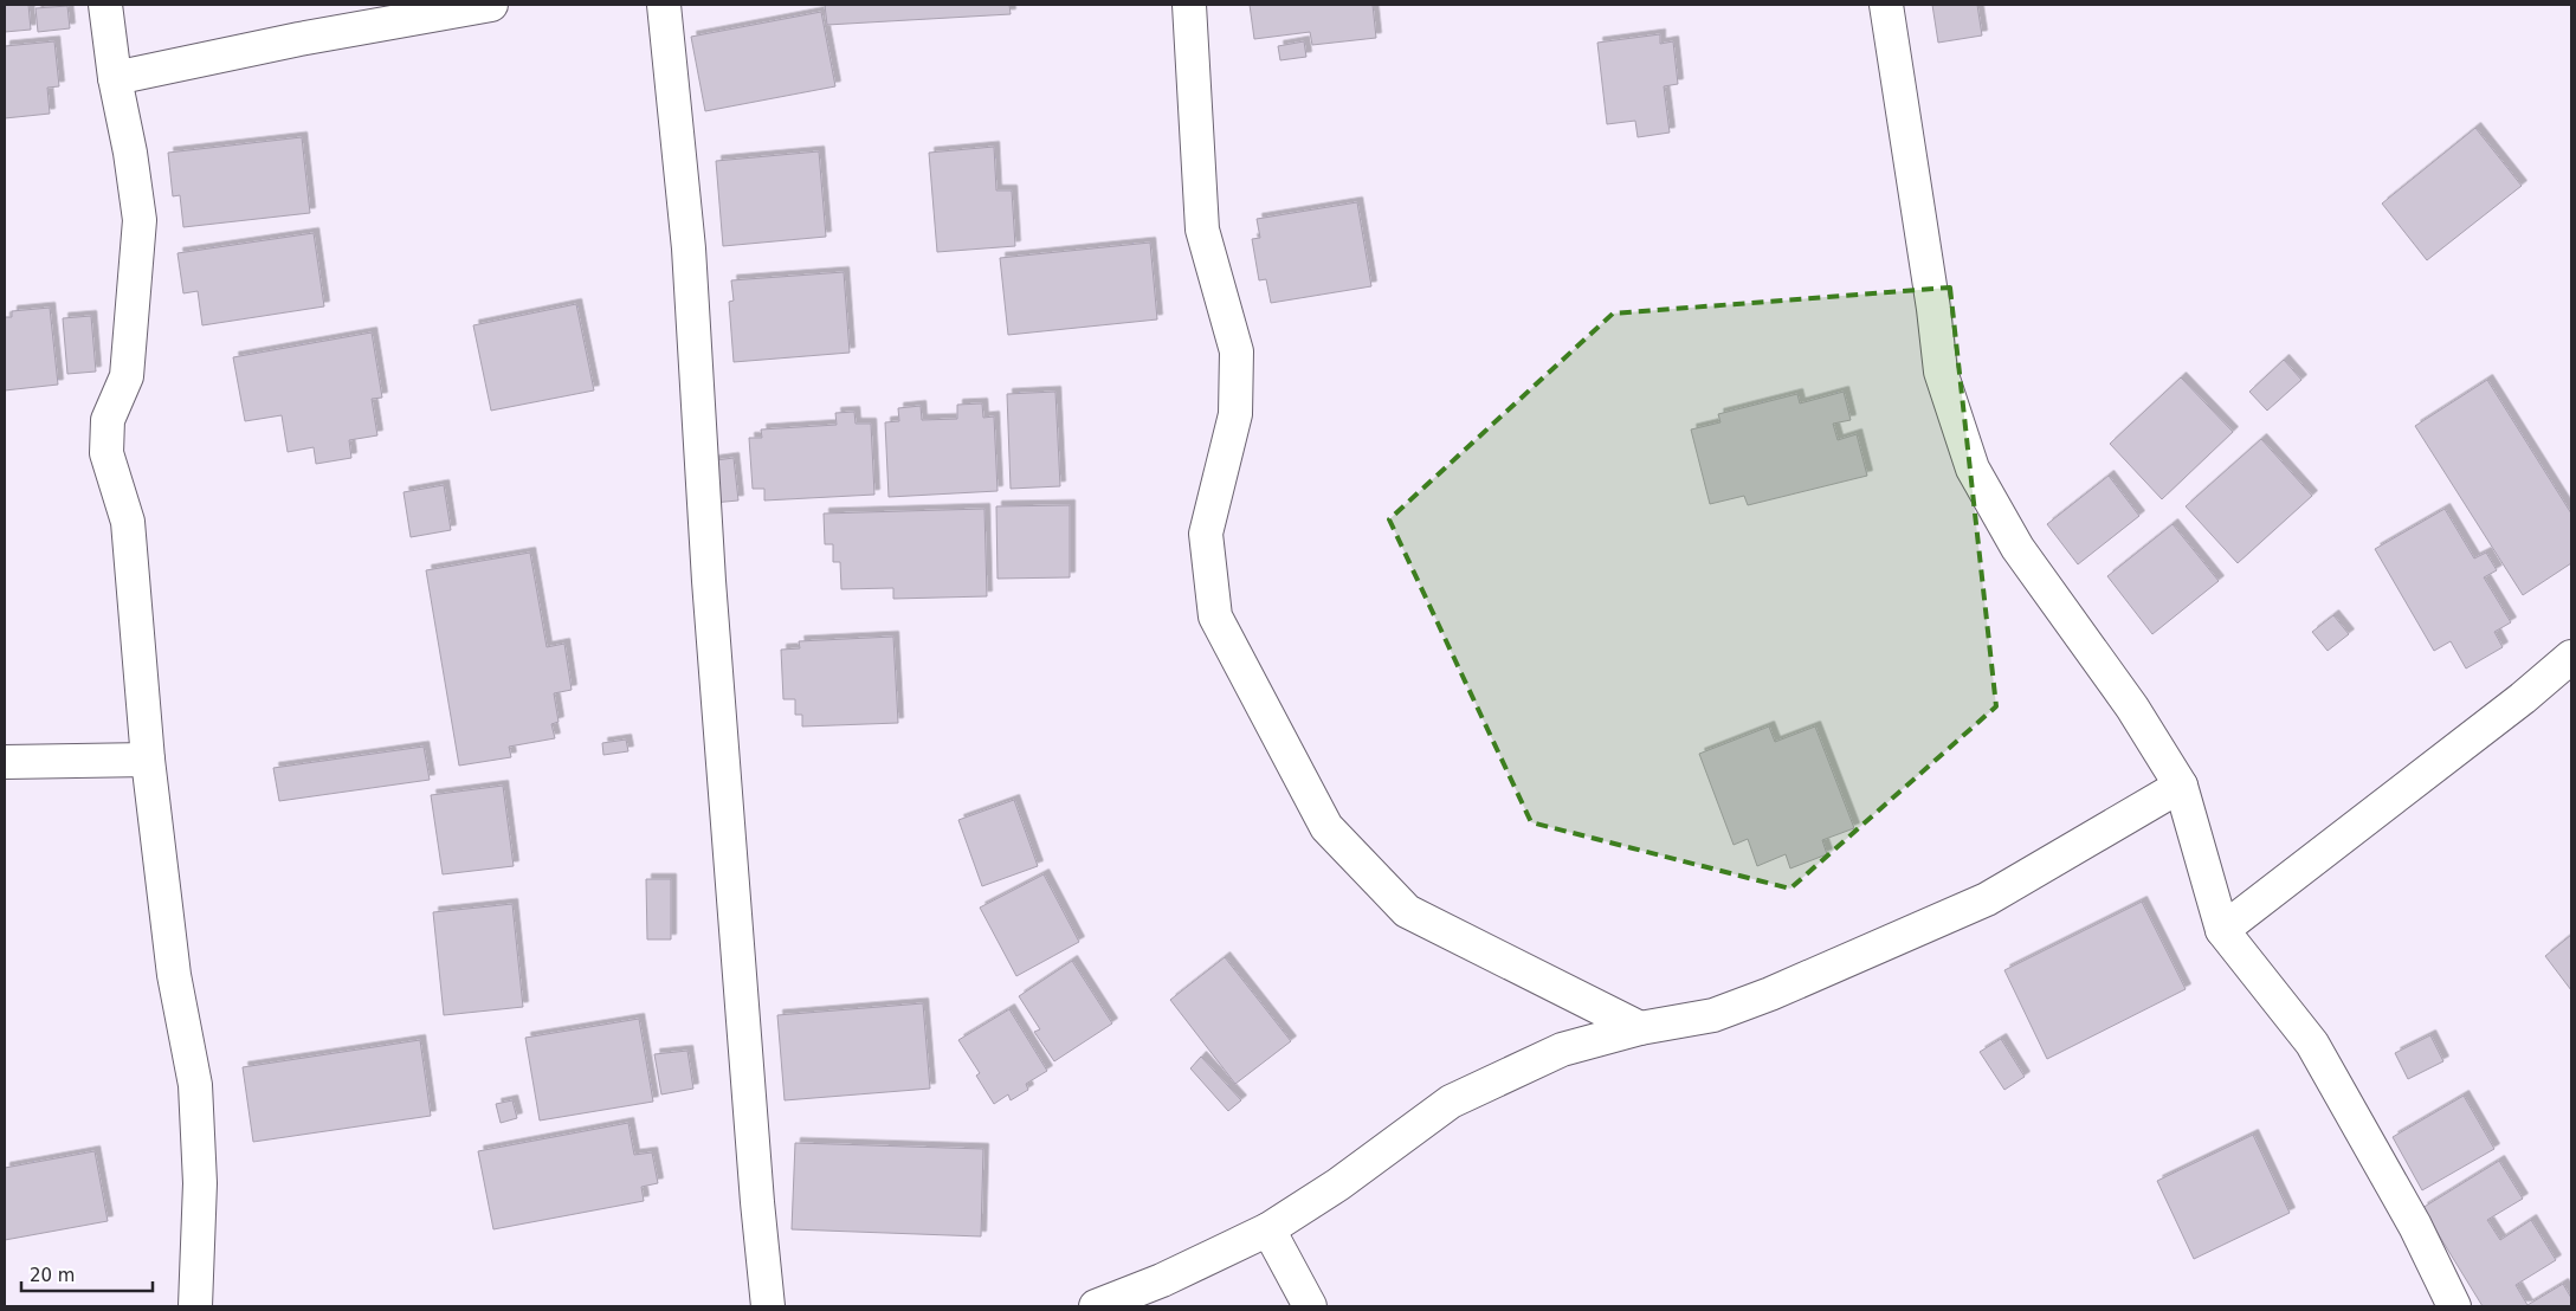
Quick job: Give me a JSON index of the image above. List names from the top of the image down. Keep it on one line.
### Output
{"scale_bar":"20 m"}
